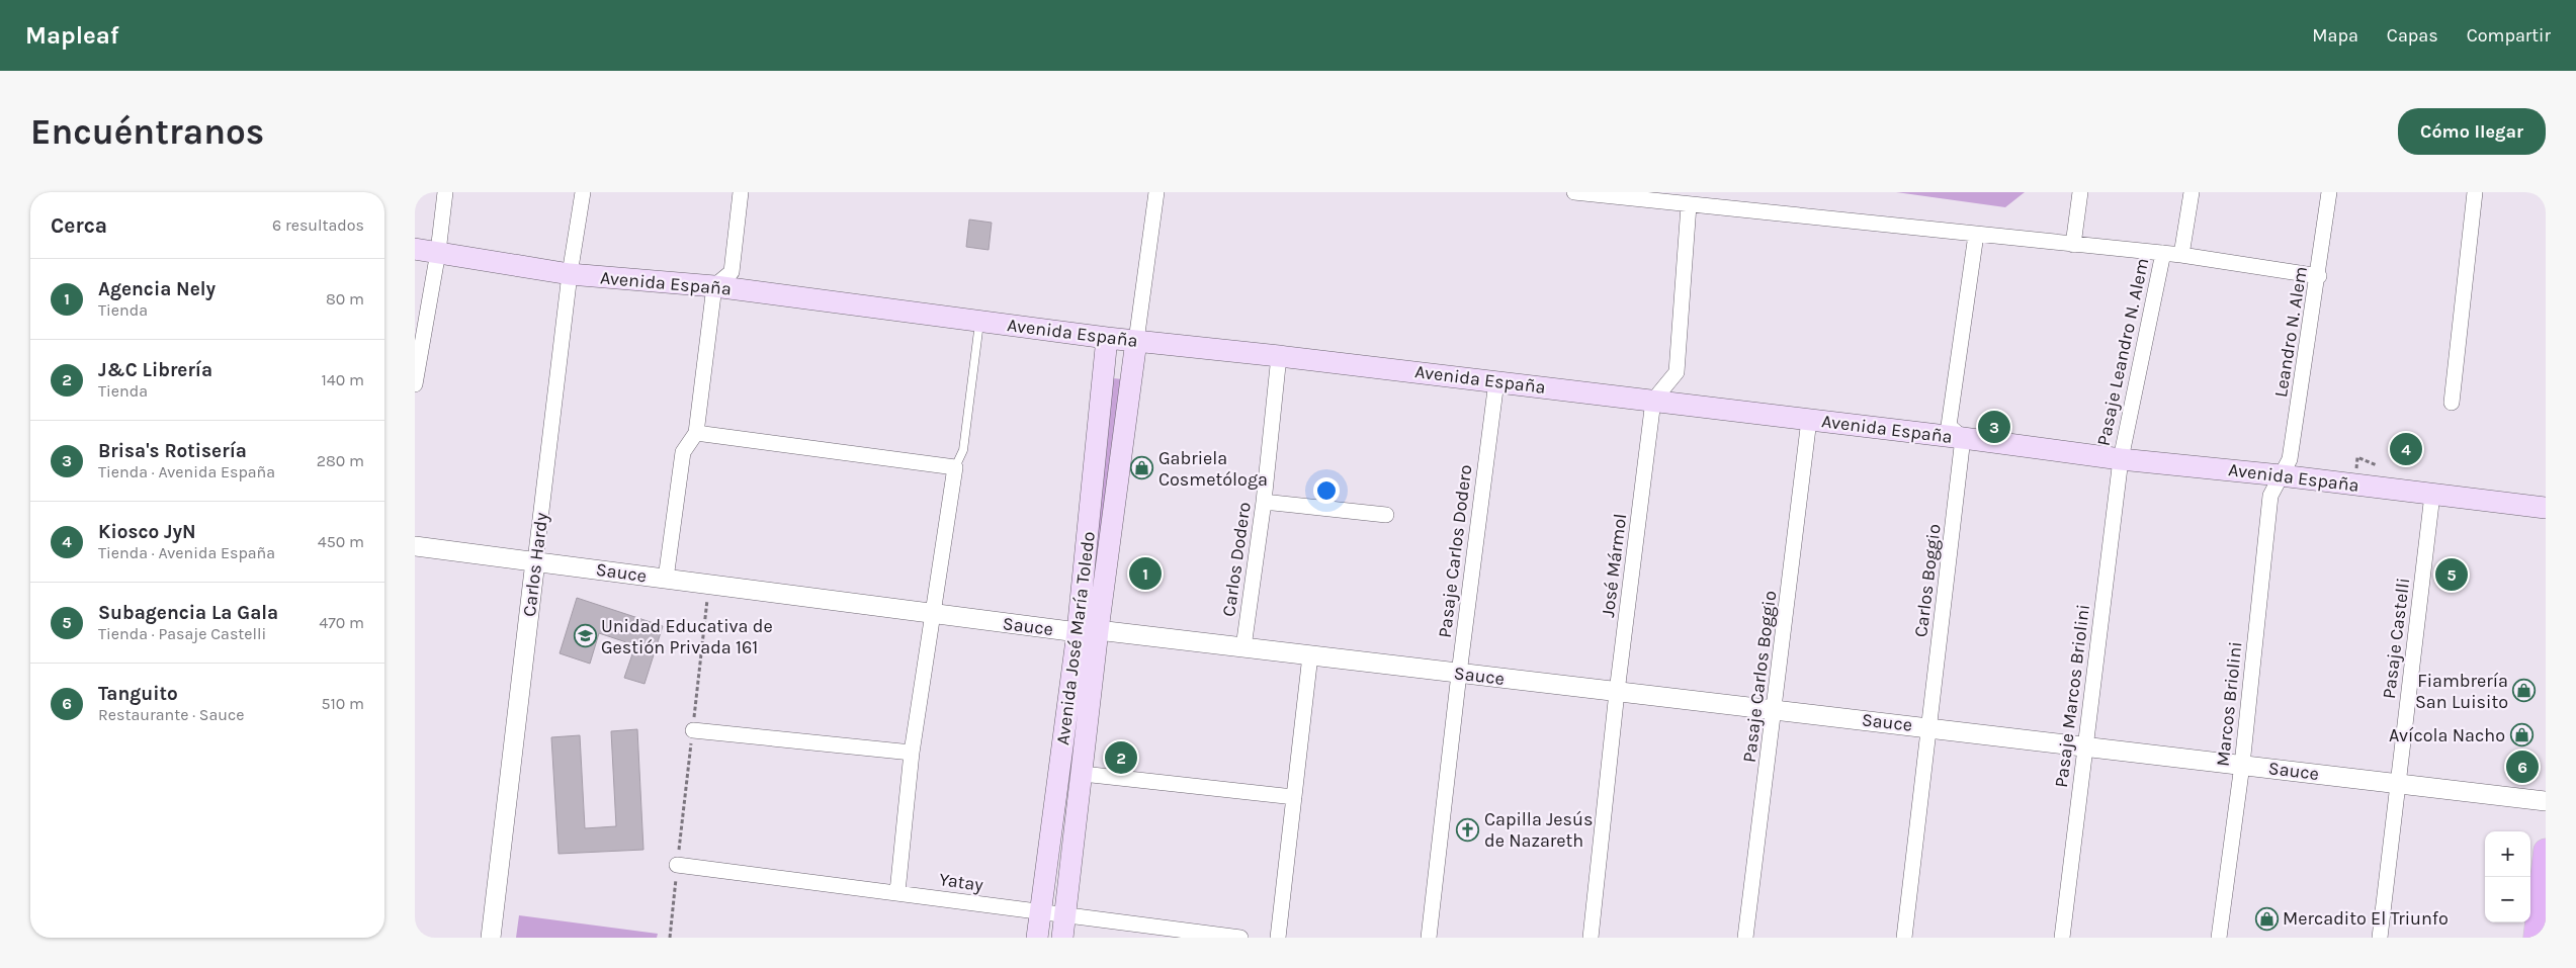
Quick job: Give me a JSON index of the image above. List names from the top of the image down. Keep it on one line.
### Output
{"streets":{"main road":["Avenida España","Avenida José María Toledo"],"street":["Leandro N. Alem","Pasaje Leandro N. Alem","Pasaje Carlos Dodero","Carlos Dodero","Carlos Hardy","José Mármol","Sauce","Carlos Boggio","Pasaje Castelli","Pasaje Carlos Boggio","Pasaje Marcos Briolini","Marcos Briolini","Yatay"]},"crossings":[["Avenida España","Leandro N. Alem"],["Avenida España","Pasaje Leandro N. Alem"],["Avenida España","Pasaje Carlos Dodero"],["Avenida España","Carlos Dodero"],["Avenida España","Carlos Hardy"],["Avenida España","José Mármol"],["Avenida España","Carlos Boggio"],["Avenida España","Avenida José María Toledo"],["Avenida España","Pasaje Castelli"],["Avenida España","Pasaje Carlos Boggio"],["Avenida España","Pasaje Marcos Briolini"],["Avenida España","Marcos Briolini"],["Leandro N. Alem","Marcos Briolini"],["Pasaje Leandro N. Alem","Pasaje Marcos Briolini"],["Pasaje Carlos Dodero","Sauce"],["Carlos Dodero","Sauce"],["Carlos Hardy","Sauce"],["José Mármol","Sauce"],["Sauce","Carlos Boggio"],["Sauce","Avenida José María Toledo"],["Sauce","Pasaje Castelli"],["Sauce","Pasaje Carlos Boggio"],["Sauce","Pasaje Marcos Briolini"],["Sauce","Marcos Briolini"],["Avenida José María Toledo","Yatay"]],"places":{"shop":["Gabriela Cosmetóloga","Fiambrería San Luisito","Avícola Nacho","Mercadito El Triunfo"],"school or university":["Unidad Educativa de Gestión Privada 161"],"church":["Capilla Jesús de Nazareth"]},"page":{"header":"Mapleaf","nav":["Mapa","Capas","Compartir"],"buttons":"Cómo llegar","title":"Encuéntranos","heading":["Cerca","6 resultados"],"list":[{"mark":"1","name":"Agencia Nely","note":"Tienda","value":"80 m"},{"mark":"2","name":"J&C Librería","note":"Tienda","value":"140 m"},{"mark":"3","name":"Brisa's Rotisería","note":"Tienda · Avenida España","value":"280 m"},{"mark":"4","name":"Kiosco JyN","note":"Tienda · Avenida España","value":"450 m"},{"mark":"5","name":"Subagencia La Gala","note":"Tienda · Pasaje Castelli","value":"470 m"},{"mark":"6","name":"Tanguito","note":"Restaurante · Sauce","value":"510 m"}],"pins":["3","4","1","5","2","6"],"map_buttons":["+","−"]}}
